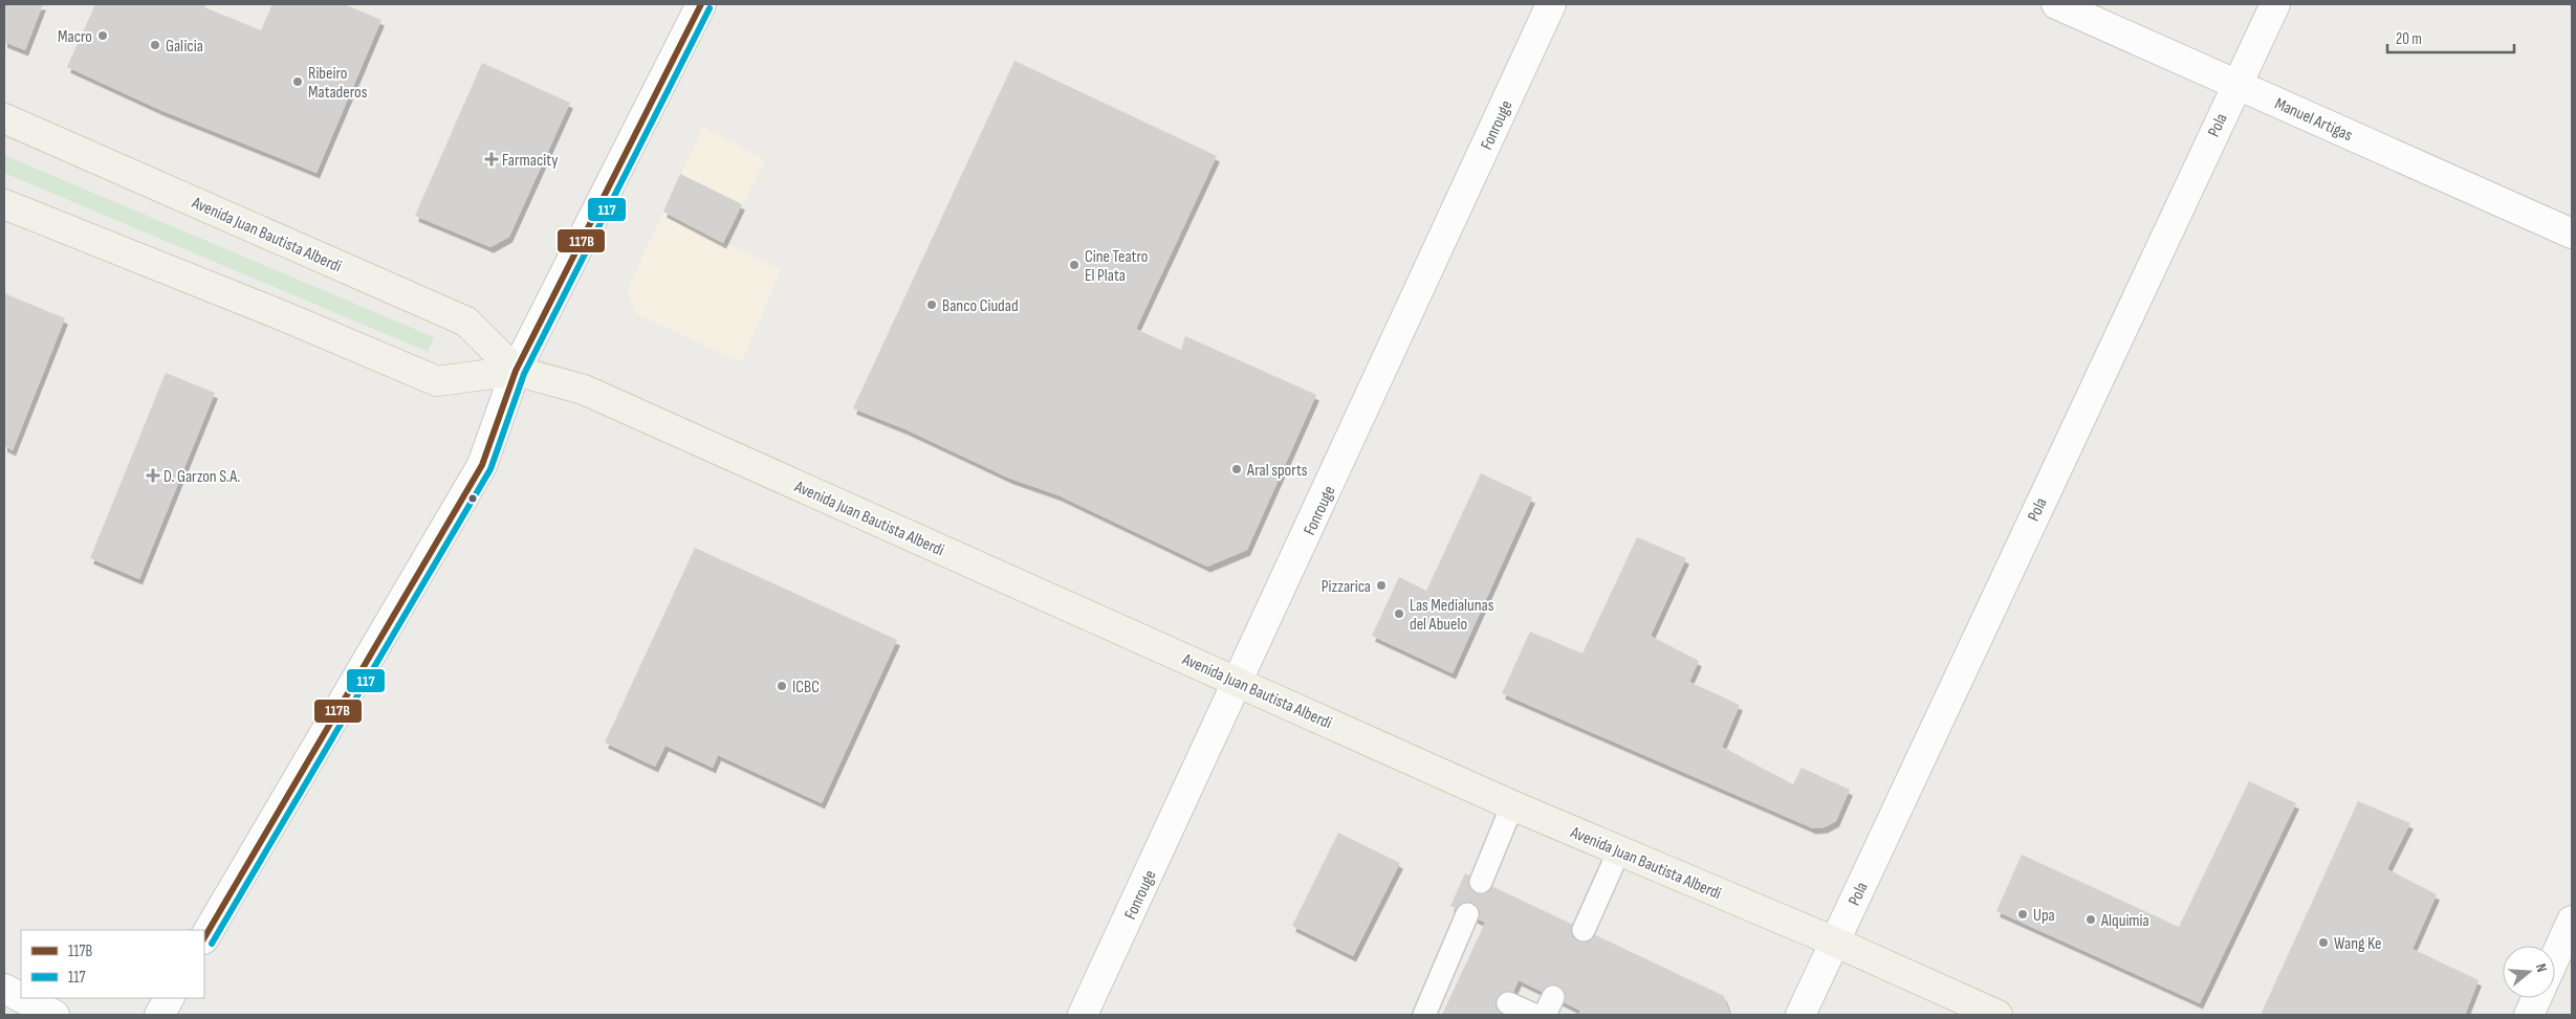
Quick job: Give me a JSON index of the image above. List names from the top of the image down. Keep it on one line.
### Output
{"streets":{"main road":["Avenida Juan Bautista Alberdi"],"street":["Manuel Artigas","Fonrouge","Pola"]},"crossings":[["Manuel Artigas","Pola"],["Fonrouge","Avenida Juan Bautista Alberdi"],["Pola","Avenida Juan Bautista Alberdi"]],"places":{"other":["Macro","Galicia","Ribeiro Mataderos","Cine Teatro El Plata","Banco Ciudad","Aral sports","Pizzarica","Las Medialunas del Abuelo","ICBC","Upa","Alquimia","Wang Ke"],"health":["Farmacity","D. Garzon S.A."]},"lines":["transit line 117B","transit line 117"],"legend":["117B","117"],"scale_bar":"20 m","north":"right"}
